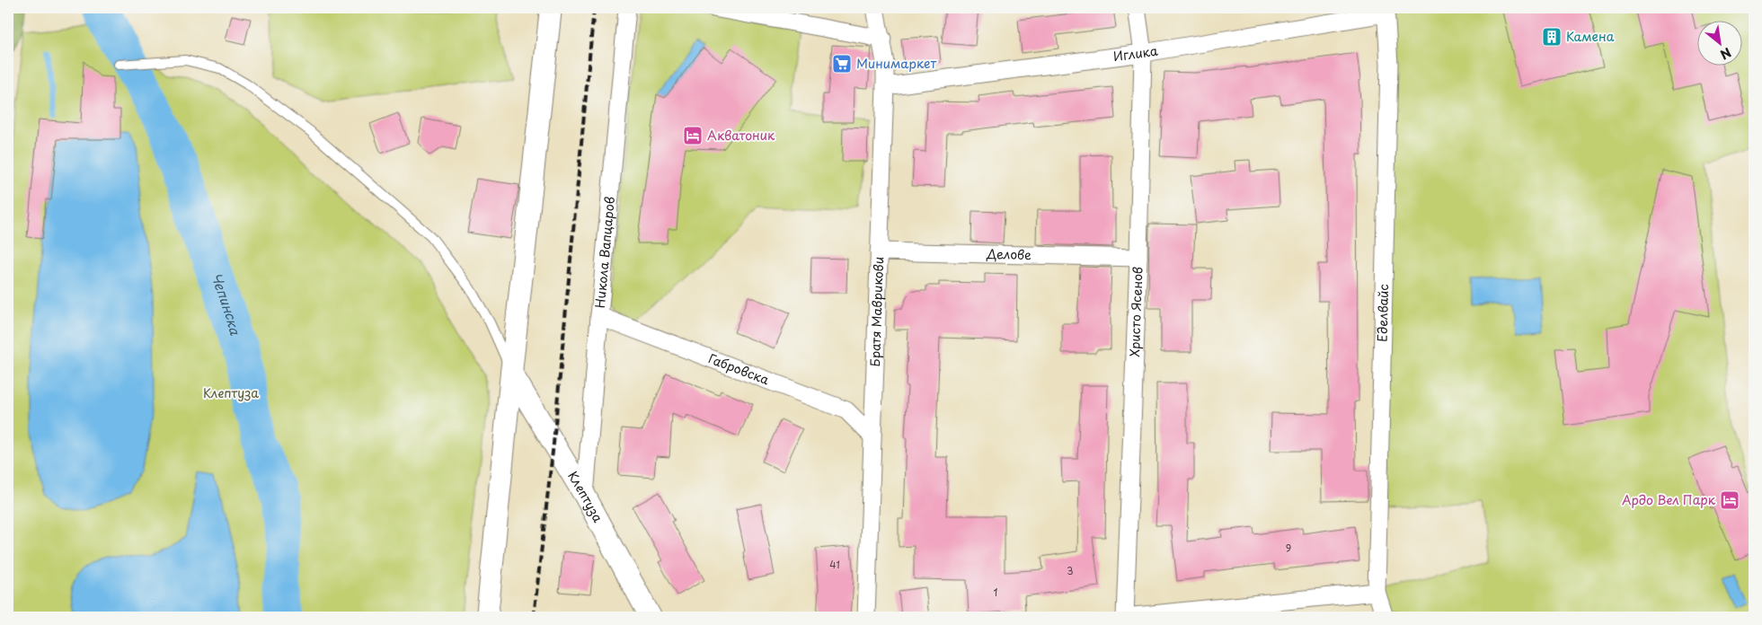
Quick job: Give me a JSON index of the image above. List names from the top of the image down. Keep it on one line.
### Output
{"streets":{"street":["Иглика","Никола Вапцаров","Делове","Братя Маврикови","Христо Ясенов","Еделвайс","Габровска","Клептуза"]},"crossings":[["Иглика","Братя Маврикови"],["Иглика","Христо Ясенов"],["Иглика","Еделвайс"],["Никола Вапцаров","Габровска"],["Никола Вапцаров","Клептуза"],["Делове","Братя Маврикови"],["Делове","Христо Ясенов"],["Братя Маврикови","Габровска"]],"water":["Чепинска"],"parks":["Клептуза"],"places":{"building":["Камена"],"supermarket":["Минимаркет"],"hotel":["Акватоник","Ардо Вел Парк"]},"house_numbers":["9","41","3","1"],"north":"bottom right"}
